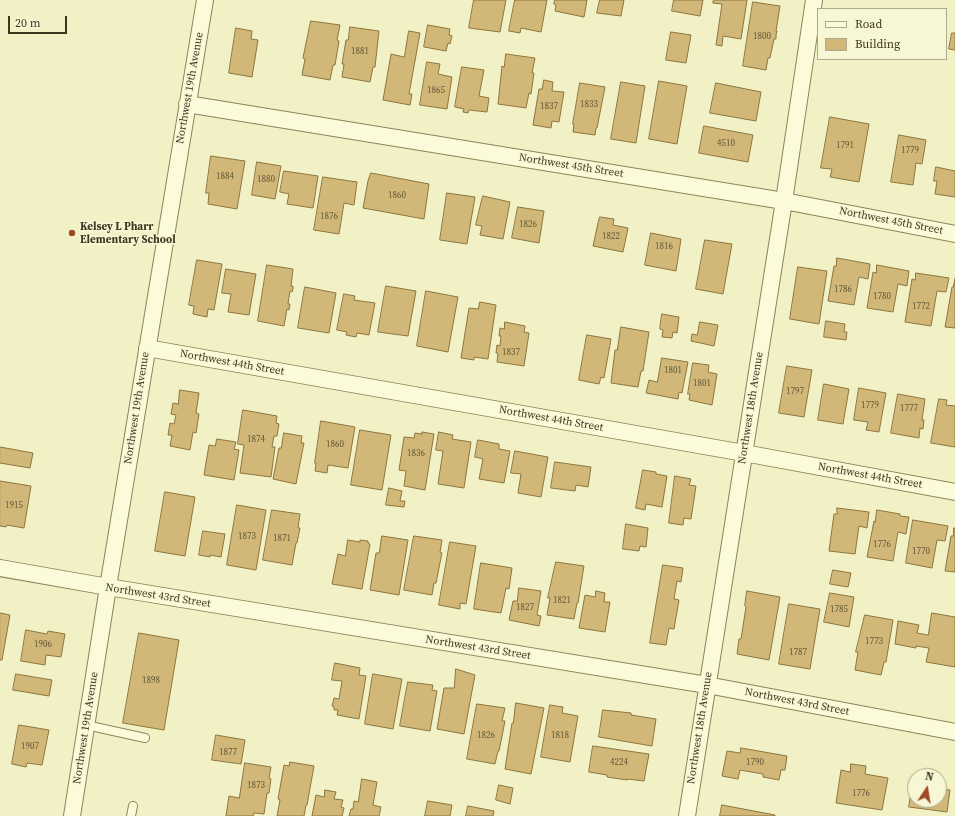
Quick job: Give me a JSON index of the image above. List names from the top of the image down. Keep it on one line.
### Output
{"streets":{"street":["Northwest 19th Avenue","Northwest 45th Street","Northwest 44th Street","Northwest 18th Avenue","Northwest 43rd Street"]},"crossings":[["Northwest 19th Avenue","Northwest 45th Street"],["Northwest 19th Avenue","Northwest 44th Street"],["Northwest 19th Avenue","Northwest 43rd Street"],["Northwest 45th Street","Northwest 18th Avenue"],["Northwest 44th Street","Northwest 18th Avenue"],["Northwest 18th Avenue","Northwest 43rd Street"]],"places":["Kelsey L Pharr Elementary School"],"house_numbers":["1800","1881","1865","1833","1837","4510","1791","1779","1884","1880","1860","1876","1826","1822","1816","1786","1780","1772","1837","1801","1801","1797","1779","1777","1874","1860","1836","1915","1873","1871","1776","1770","1821","1827","1785","1773","1906","1787","1898","1826","1818","1907","1877","4224","1790","1873","1776"],"legend":["Road","Building"],"scale_bar":"20 m","north":"top"}
